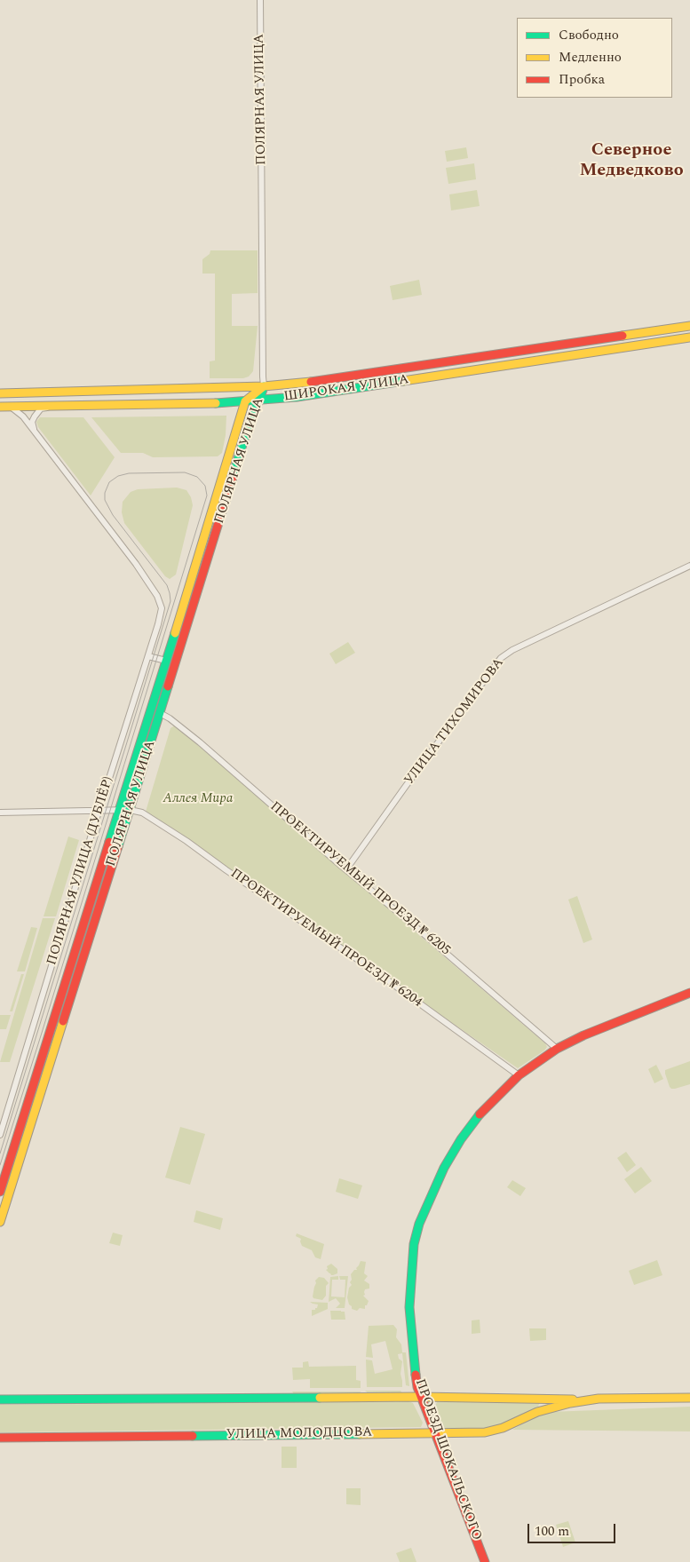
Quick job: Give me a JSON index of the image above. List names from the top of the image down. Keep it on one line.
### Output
{"streets":{"main road":["ПОЛЯРНАЯ УЛИЦА","ШИРОКАЯ УЛИЦА","УЛИЦА МОЛОДЦОВА","ПРОЕЗД ШОКАЛЬСКОГО"],"street":["УЛИЦА ТИХОМИРОВА","ПОЛЯРНАЯ УЛИЦА (ДУБЛЁР)","ПРОЕКТИРУЕМЫЙ ПРОЕЗД № 6205","ПРОЕКТИРУЕМЫЙ ПРОЕЗД № 6204"]},"crossings":[["ПОЛЯРНАЯ УЛИЦА","ШИРОКАЯ УЛИЦА"],["ПОЛЯРНАЯ УЛИЦА","ПРОЕКТИРУЕМЫЙ ПРОЕЗД № 6205"],["ПОЛЯРНАЯ УЛИЦА","ПРОЕКТИРУЕМЫЙ ПРОЕЗД № 6204"],["УЛИЦА ТИХОМИРОВА","ПРОЕКТИРУЕМЫЙ ПРОЕЗД № 6205"],["ПРОЕКТИРУЕМЫЙ ПРОЕЗД № 6205","ПРОЕЗД ШОКАЛЬСКОГО"],["ПРОЕКТИРУЕМЫЙ ПРОЕЗД № 6204","ПРОЕЗД ШОКАЛЬСКОГО"],["УЛИЦА МОЛОДЦОВА","ПРОЕЗД ШОКАЛЬСКОГО"]],"districts":["Северное Медведково"],"parks":["Аллея Мира"],"legend":["Свободно","Медленно","Пробка"],"scale_bar":"100 m"}
